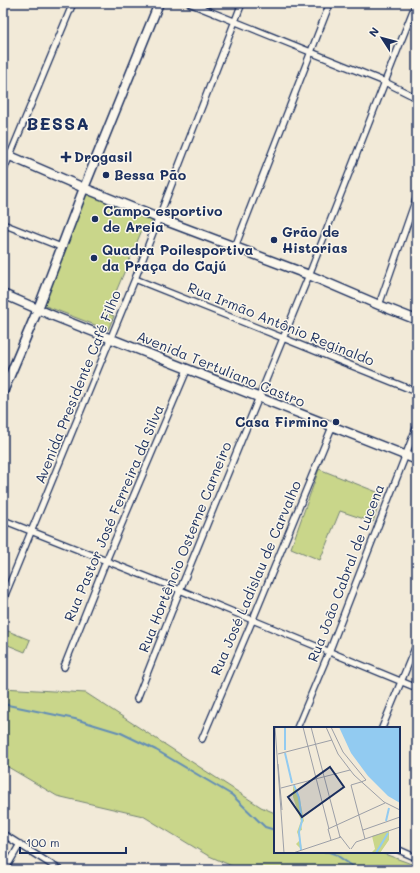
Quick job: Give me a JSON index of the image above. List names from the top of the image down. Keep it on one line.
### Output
{"streets":{"street":["Rua Irmão Antônio Reginaldo","Avenida Tertuliano Castro","Avenida Presidente Café Filho","Rua Pastor José Ferreira da Silva","Rua Hortêncio Osterne Carneiro","Rua João Cabral de Lucena","Rua José Ladislau de Carvalho"]},"crossings":[["Rua Irmão Antônio Reginaldo","Avenida Presidente Café Filho"],["Rua Irmão Antônio Reginaldo","Rua Hortêncio Osterne Carneiro"],["Avenida Tertuliano Castro","Avenida Presidente Café Filho"],["Avenida Tertuliano Castro","Rua Pastor José Ferreira da Silva"],["Avenida Tertuliano Castro","Rua Hortêncio Osterne Carneiro"],["Avenida Tertuliano Castro","Rua João Cabral de Lucena"],["Avenida Tertuliano Castro","Rua José Ladislau de Carvalho"]],"districts":["BESSA"],"places":{"health":["Drogasil"],"other":["Bessa Pão","Campo esportivo de Areia","Grão de Historias","Quadra Poilesportiva da Praça do Cajú","Casa Firmino"]},"scale_bar":"100 m","north":"top left"}
